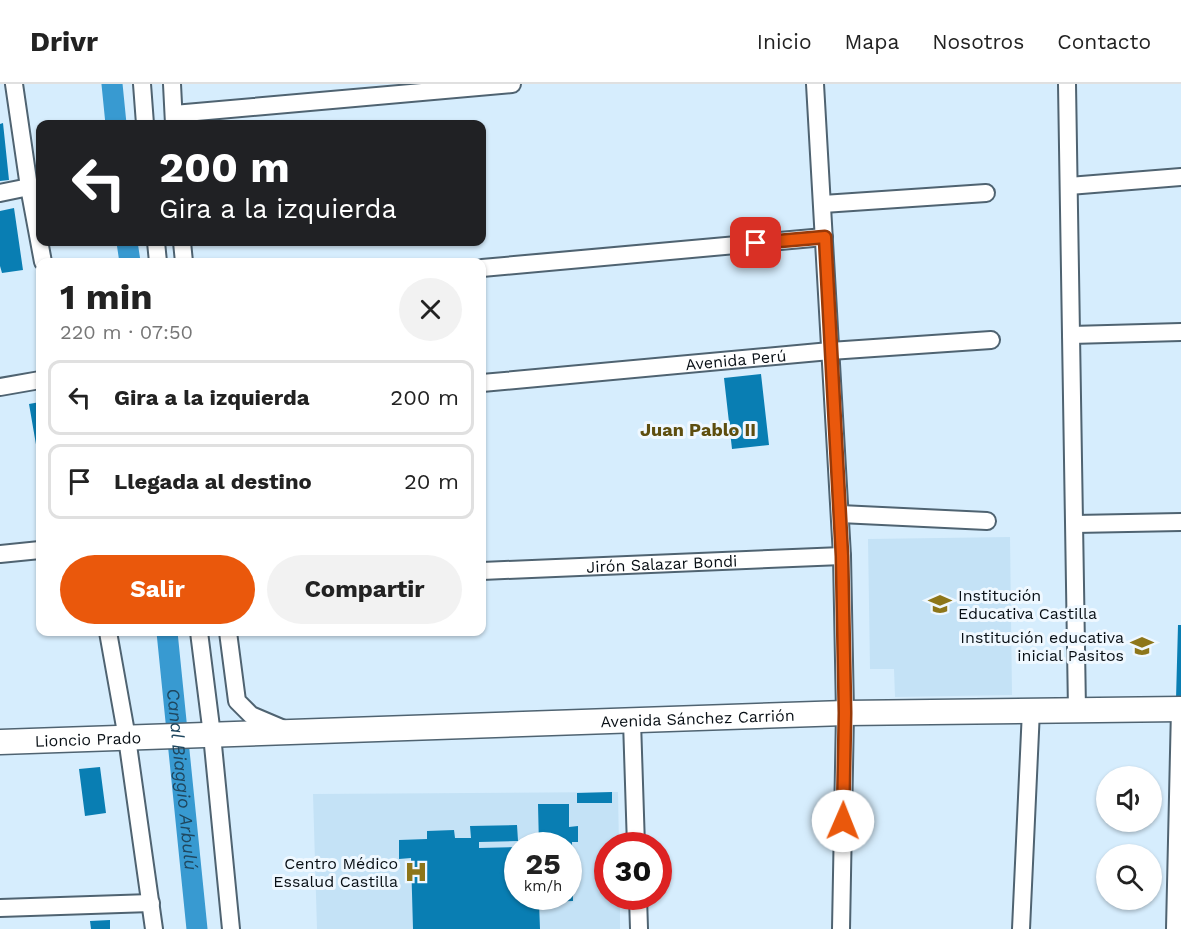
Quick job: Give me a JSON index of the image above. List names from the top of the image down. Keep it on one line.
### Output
{"streets":{"street":["Avenida Perú","Jirón Salazar Bondi","Avenida Sánchez Carrión","Lioncio Prado"]},"crossings":[["Avenida Sánchez Carrión","Lioncio Prado"]],"districts":["Juan Pablo II"],"water":["Canal Biaggio Arbulú"],"places":{"school or university":["Institución Educativa Castilla","Institución educativa inicial Pasitos"],"hospital":["Centro Médico Essalud Castilla"]},"page":{"header":"Drivr","nav":["Inicio","Mapa","Nosotros","Contacto"],"turn":["200 m","Gira a la izquierda"],"heading":["1 min","220 m · 07:50"],"list":[{"name":"Gira a la izquierda","value":"200 m"},{"name":"Llegada al destino","value":"20 m"}],"buttons":["Salir","Compartir"],"speed":"25 km/h","limit":"30"}}
